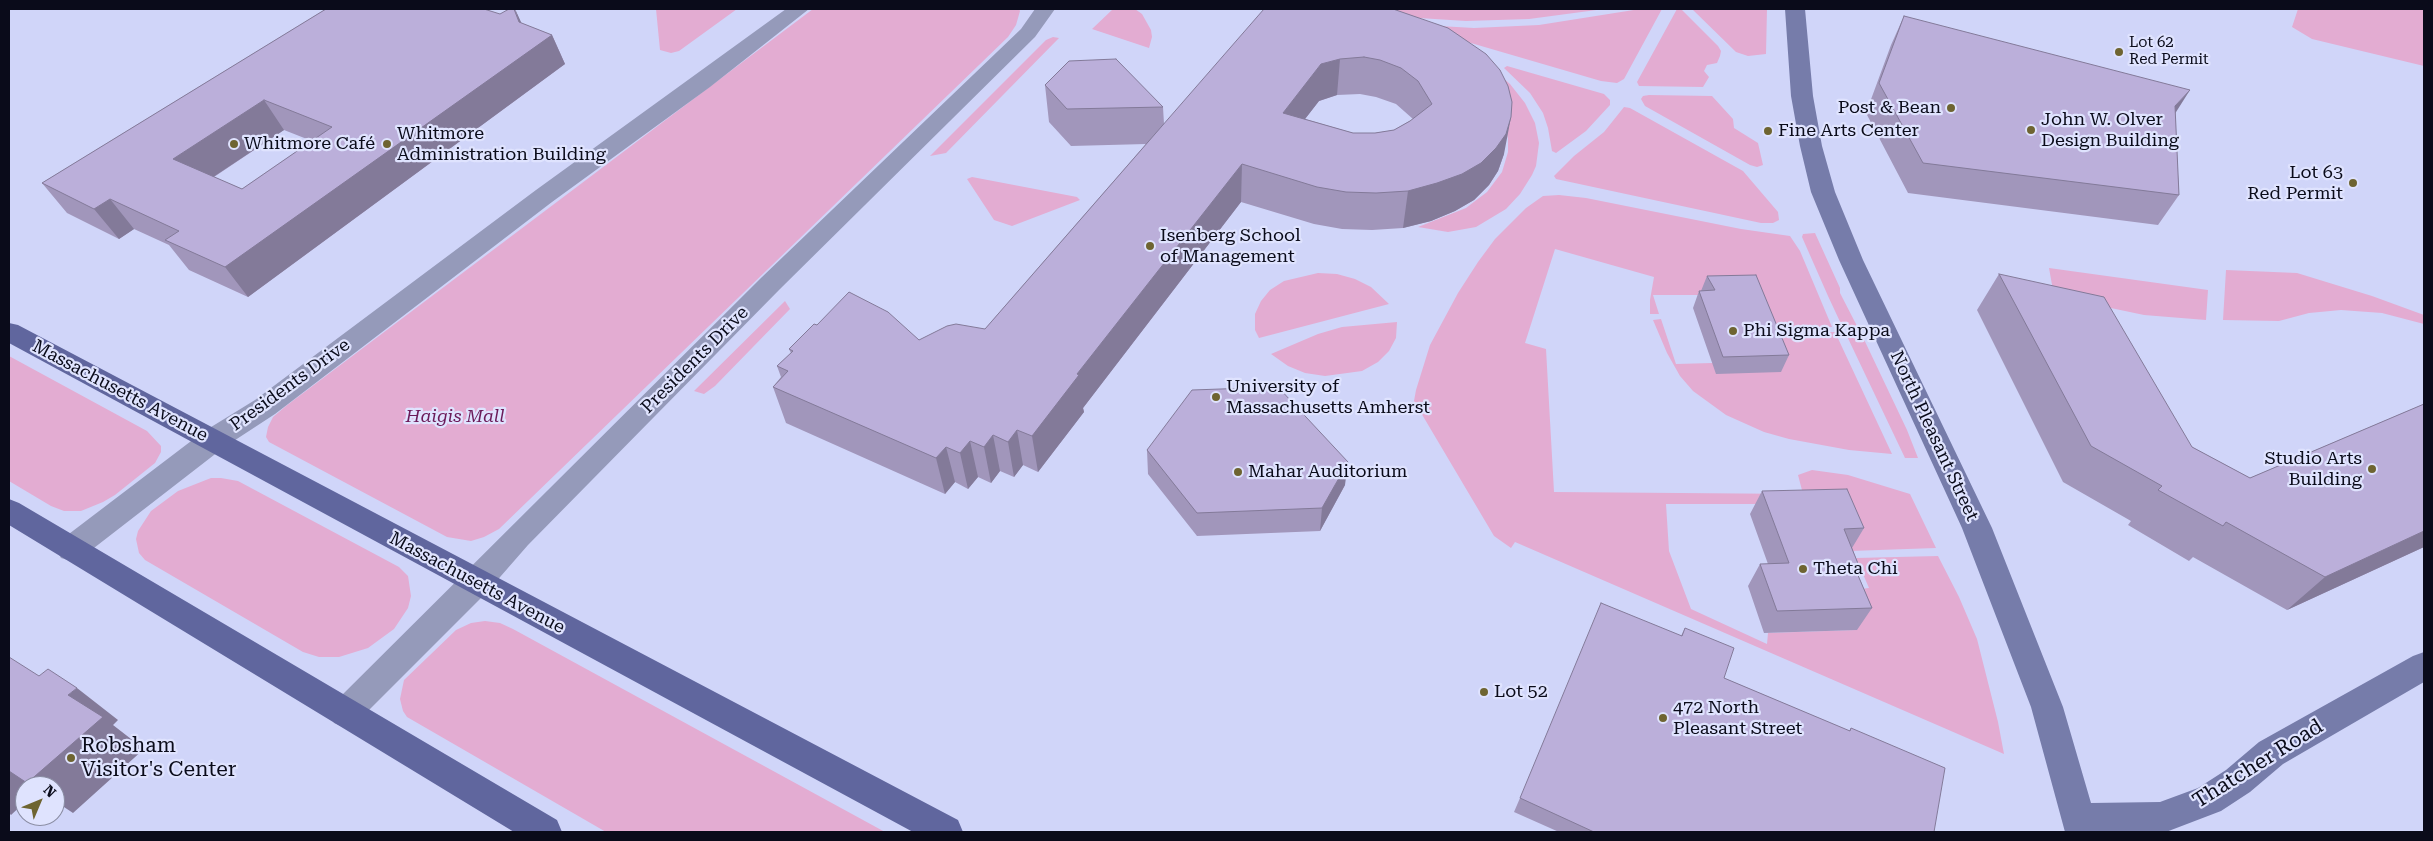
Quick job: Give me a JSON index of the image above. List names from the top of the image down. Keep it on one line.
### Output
{"streets":{"main road":["Massachusetts Avenue","North Pleasant Street","Thatcher Road"],"street":["Presidents Drive"]},"crossings":[["Presidents Drive","Massachusetts Avenue"],["North Pleasant Street","Thatcher Road"]],"parks":["Haigis Mall"],"places":["Lot 62 Red Permit","Post & Bean","John W. Olver Design Building","Fine Arts Center","Whitmore Café","Whitmore Administration Building","Lot 63 Red Permit","Isenberg School of Management","Phi Sigma Kappa","University of Massachusetts Amherst","Studio Arts Building","Mahar Auditorium","Theta Chi","Lot 52","472 North Pleasant Street","Robsham Visitor's Center"],"north":"top right"}
